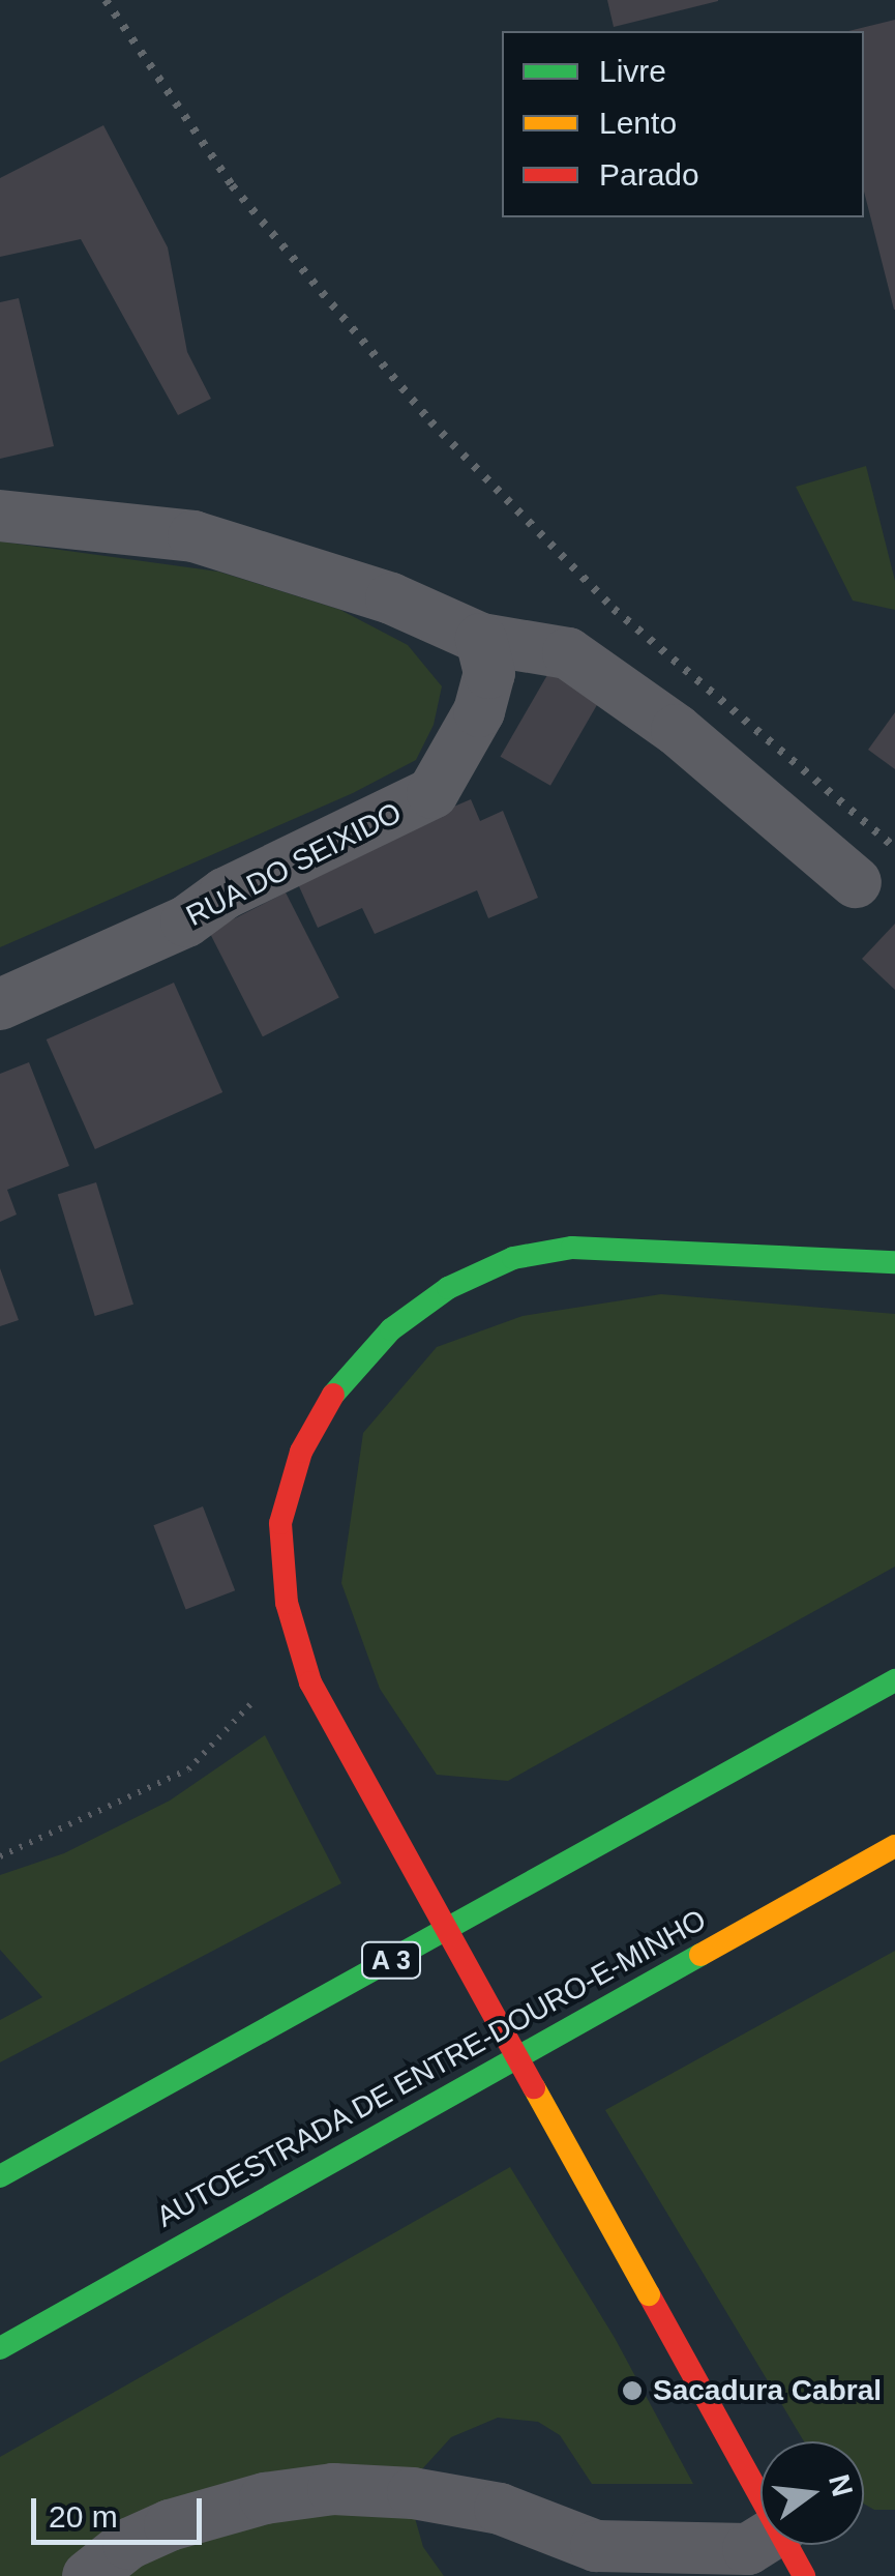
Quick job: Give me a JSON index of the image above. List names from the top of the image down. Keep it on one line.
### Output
{"streets":{"main road":["A 3","AUTOESTRADA DE ENTRE-DOURO-E-MINHO"],"street":["RUA DO SEIXIDO"]},"places":["Sacadura Cabral"],"legend":["Livre","Lento","Parado"],"scale_bar":"20 m","north":"right"}
